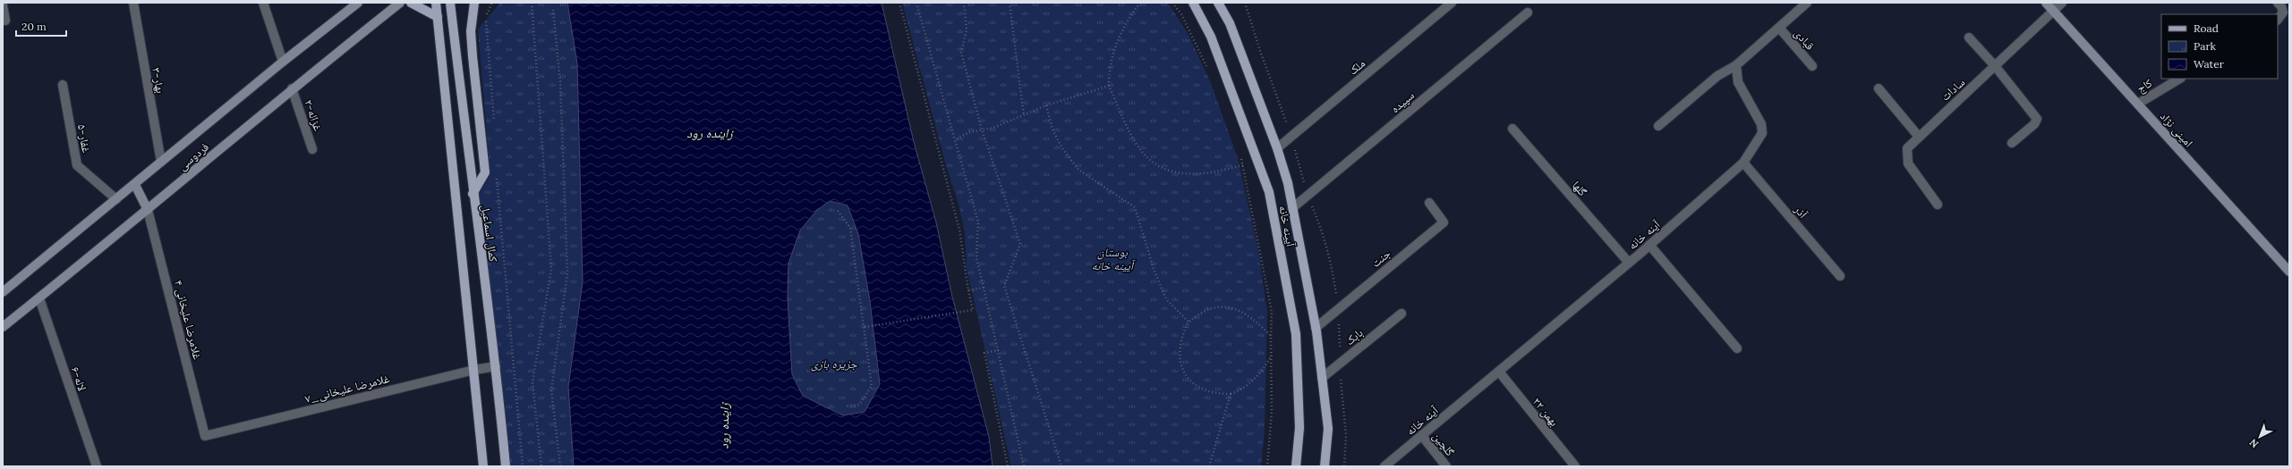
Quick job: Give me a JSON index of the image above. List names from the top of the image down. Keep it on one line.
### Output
{"streets":{"main road":["امینی نژاد","فردوسی","آیینه خانه","کمال اسماعیل"],"street":["قبادی","ملک","۳-بهار","کاج","سادات","سپیده","۲-غزاله","۵-غفار","گلها","آذر","آینه خانه","جنت","۴ غلامرضا علیخانی","بابک","۶-لاله","۷_غلامرضا علیخانی","۲۲ بهمن","گلچین"]},"crossings":[["ملک","آیینه خانه"],["۳-بهار","فردوسی"],["کاج","امینی نژاد"],["سادات","امینی نژاد"],["سپیده","آیینه خانه"],["۲-غزاله","فردوسی"],["۵-غفار","فردوسی"],["فردوسی","۴ غلامرضا علیخانی"],["فردوسی","۶-لاله"],["گلها","آینه خانه"],["آذر","آینه خانه"],["آیینه خانه","جنت"],["آیینه خانه","بابک"],["کمال اسماعیل","۷_غلامرضا علیخانی"],["آینه خانه","۲۲ بهمن"],["آینه خانه","گلچین"],["۴ غلامرضا علیخانی","۷_غلامرضا علیخانی"]],"water":["زاینده رود"],"parks":["بوستان آیینه خانه","جزیره بازی"],"legend":["Road","Park","Water"],"scale_bar":"20 m","north":"bottom left"}
